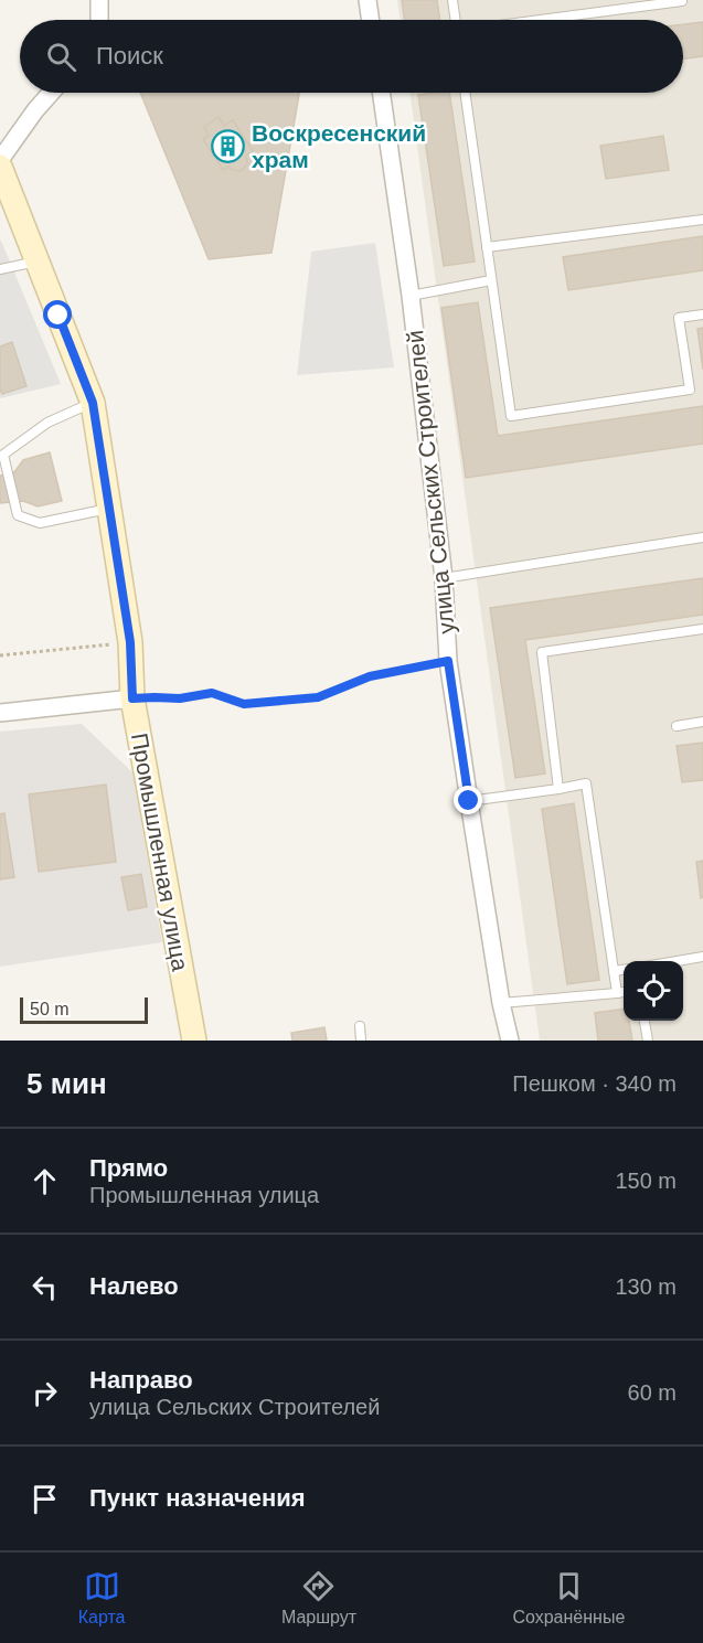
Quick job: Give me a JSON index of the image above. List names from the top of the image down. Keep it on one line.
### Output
{"streets":{"street":["улица Сельских Строителей","Промышленная улица"]},"places":{"building":["Воскресенский храм"]},"scale_bar":"50 m","page":{"search":"Поиск","scale":"50 m","heading":["5 мин","Пешком · 340 m"],"list":[["Прямо","Промышленная улица","150 m"],["Налево","130 m"],["Направо","улица Сельских Строителей","60 m"],"Пункт назначения"],"nav":["Карта","Маршрут","Сохранённые"]}}
